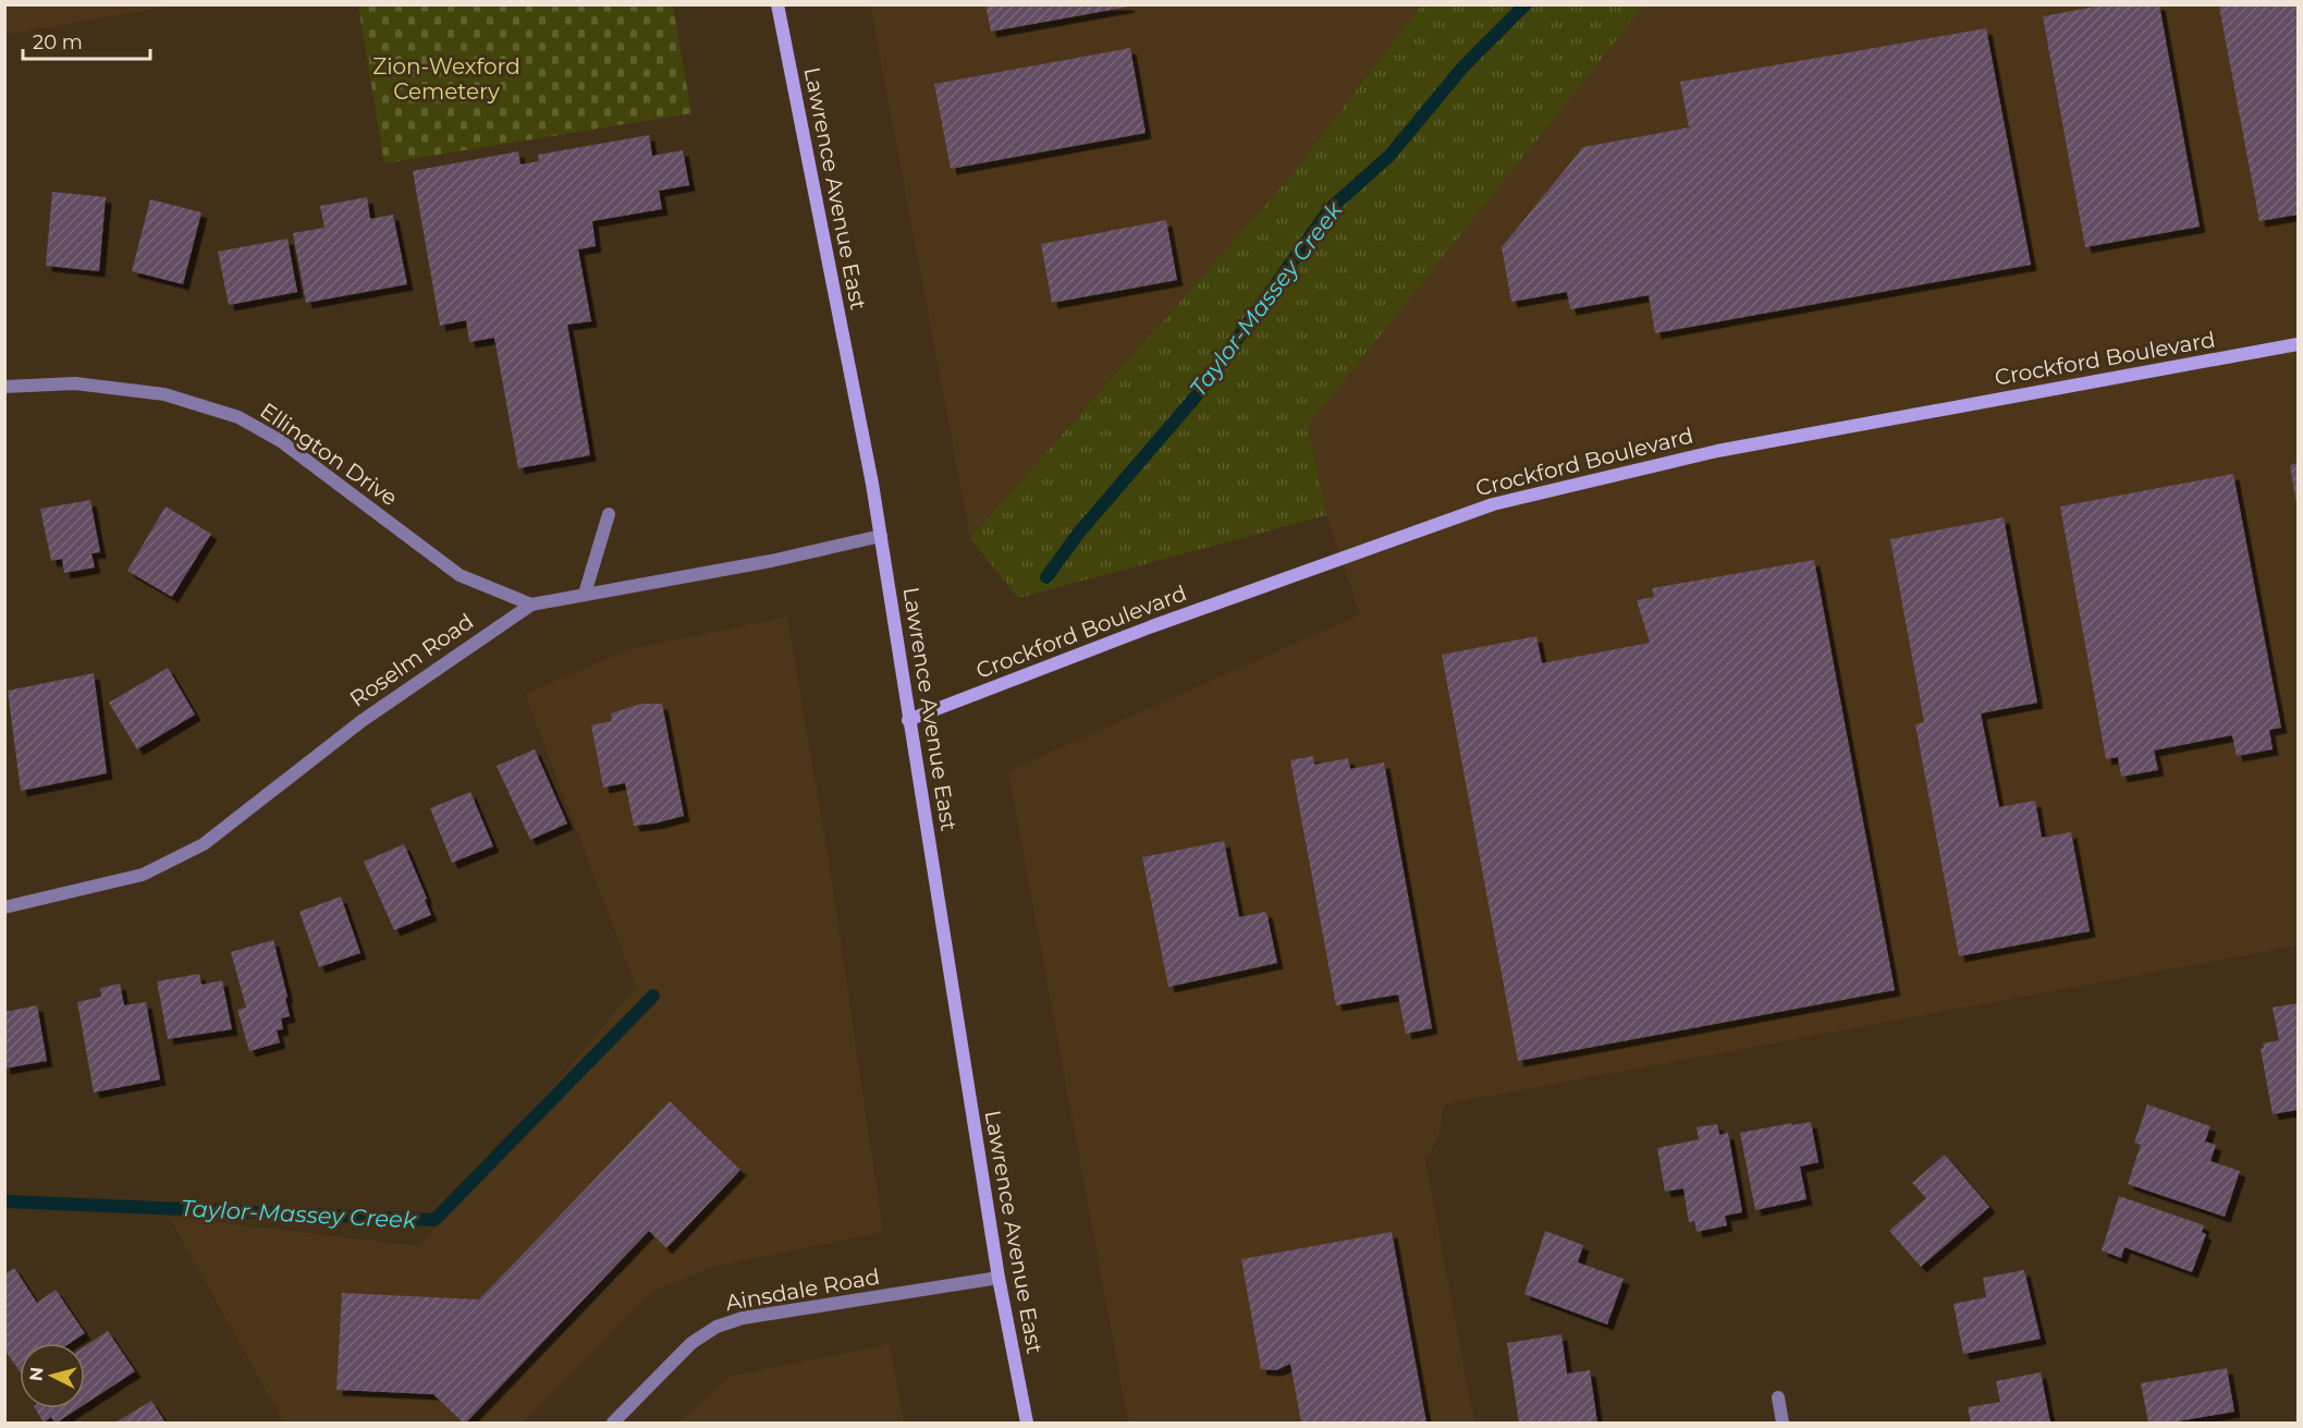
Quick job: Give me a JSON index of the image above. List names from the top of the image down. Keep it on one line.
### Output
{"streets":{"main road":["Lawrence Avenue East","Crockford Boulevard"],"street":["Ellington Drive","Roselm Road","Ainsdale Road"]},"crossings":[["Lawrence Avenue East","Crockford Boulevard"],["Lawrence Avenue East","Roselm Road"],["Lawrence Avenue East","Ainsdale Road"],["Ellington Drive","Roselm Road"]],"water":["Taylor-Massey Creek"],"parks":["Zion-Wexford Cemetery"],"scale_bar":"20 m","north":"left"}
